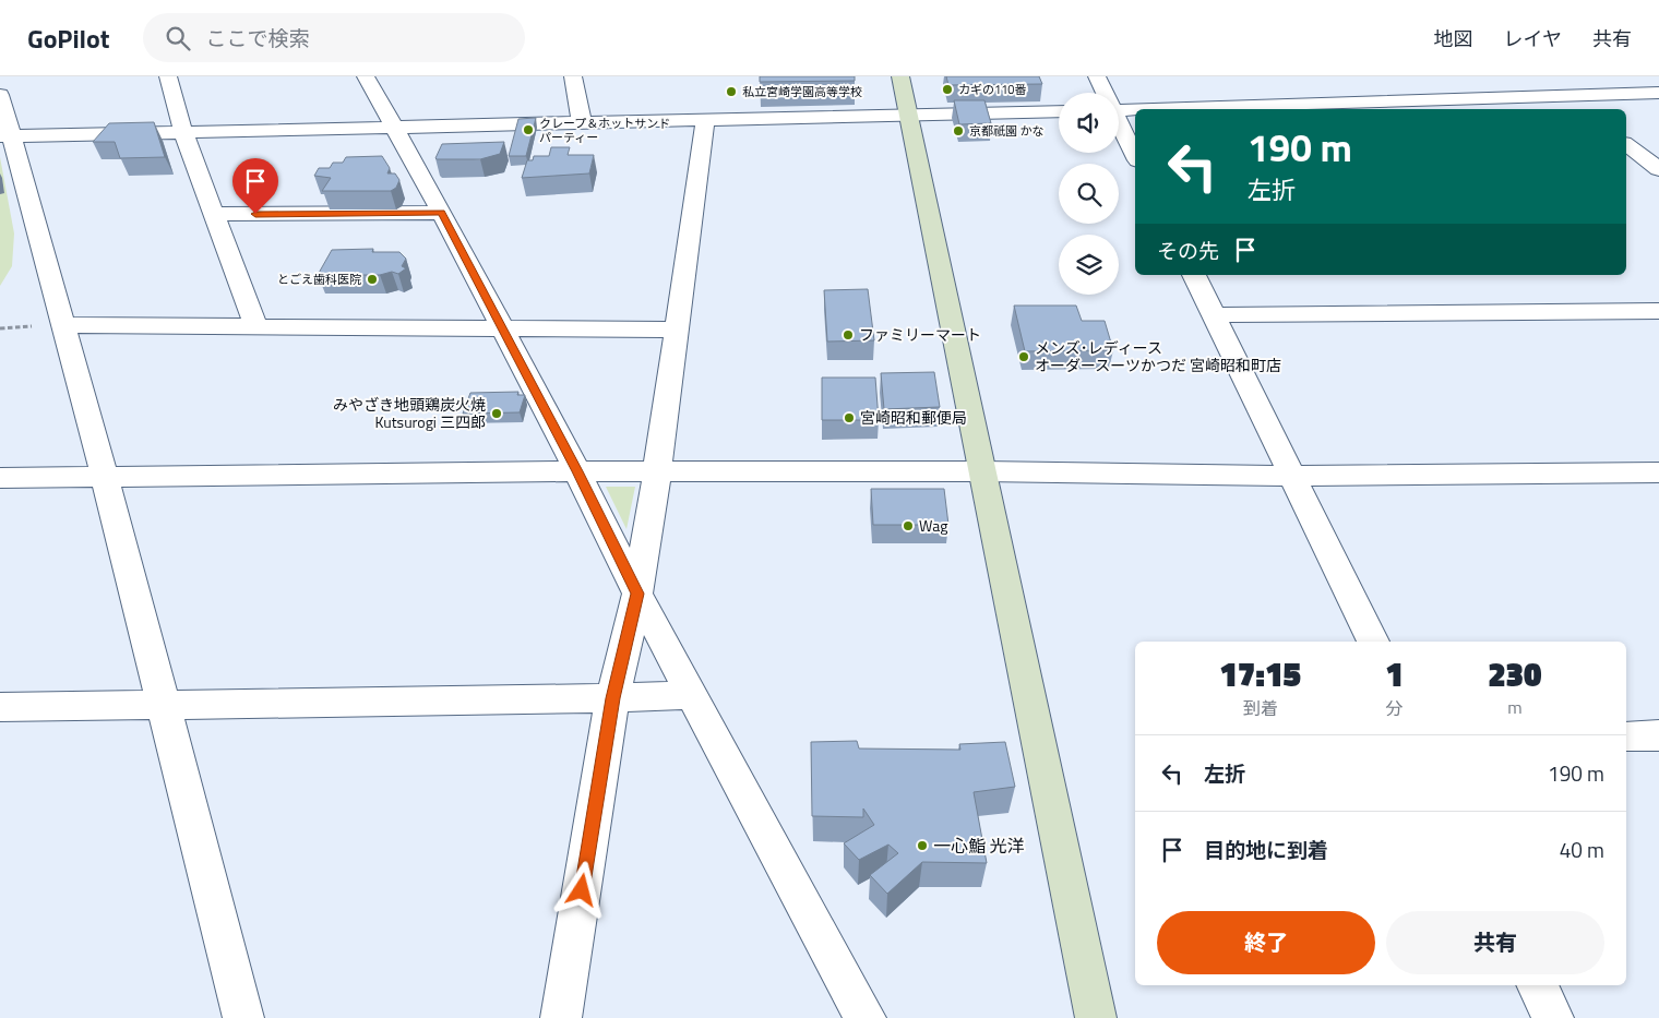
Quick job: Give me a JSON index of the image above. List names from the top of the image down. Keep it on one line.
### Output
{"places":["カギの110番","私立宮崎学園高等学校","クレープ＆ホットサンド パーティー","京都祇園 かな","とごえ歯科医院","ファミリーマート","メンズ･レディース オーダースーツかつだ 宮崎昭和町店","みやざき地頭鶏炭火焼 Kutsurogi 三四郎","宮崎昭和郵便局","Wag","一心鮨 光洋"],"page":{"header":"GoPilot","search":"ここで検索","nav":["地図","レイヤ","共有"],"turn":["190 m","左折"],"then":"その先","eta":["17:15","到着","1","分","230","m"],"list":[{"name":"左折","value":"190 m"},{"name":"目的地に到着","value":"40 m"}],"buttons":["終了","共有"]}}
